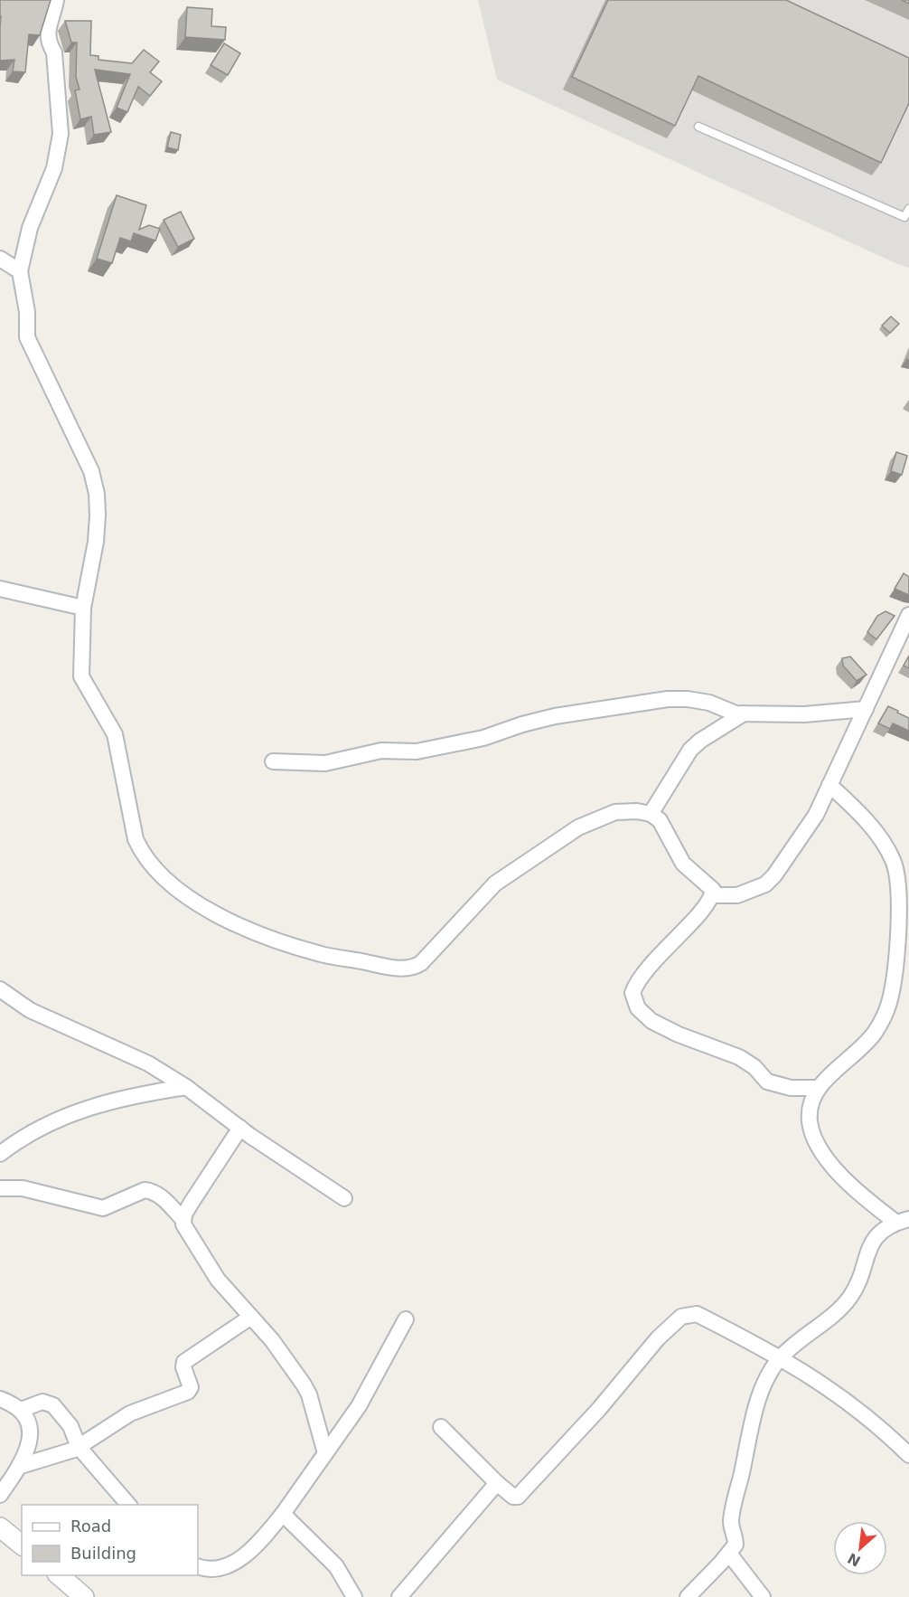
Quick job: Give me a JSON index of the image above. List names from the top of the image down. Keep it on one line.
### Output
{"legend":["Road","Building"],"north":"bottom left"}
